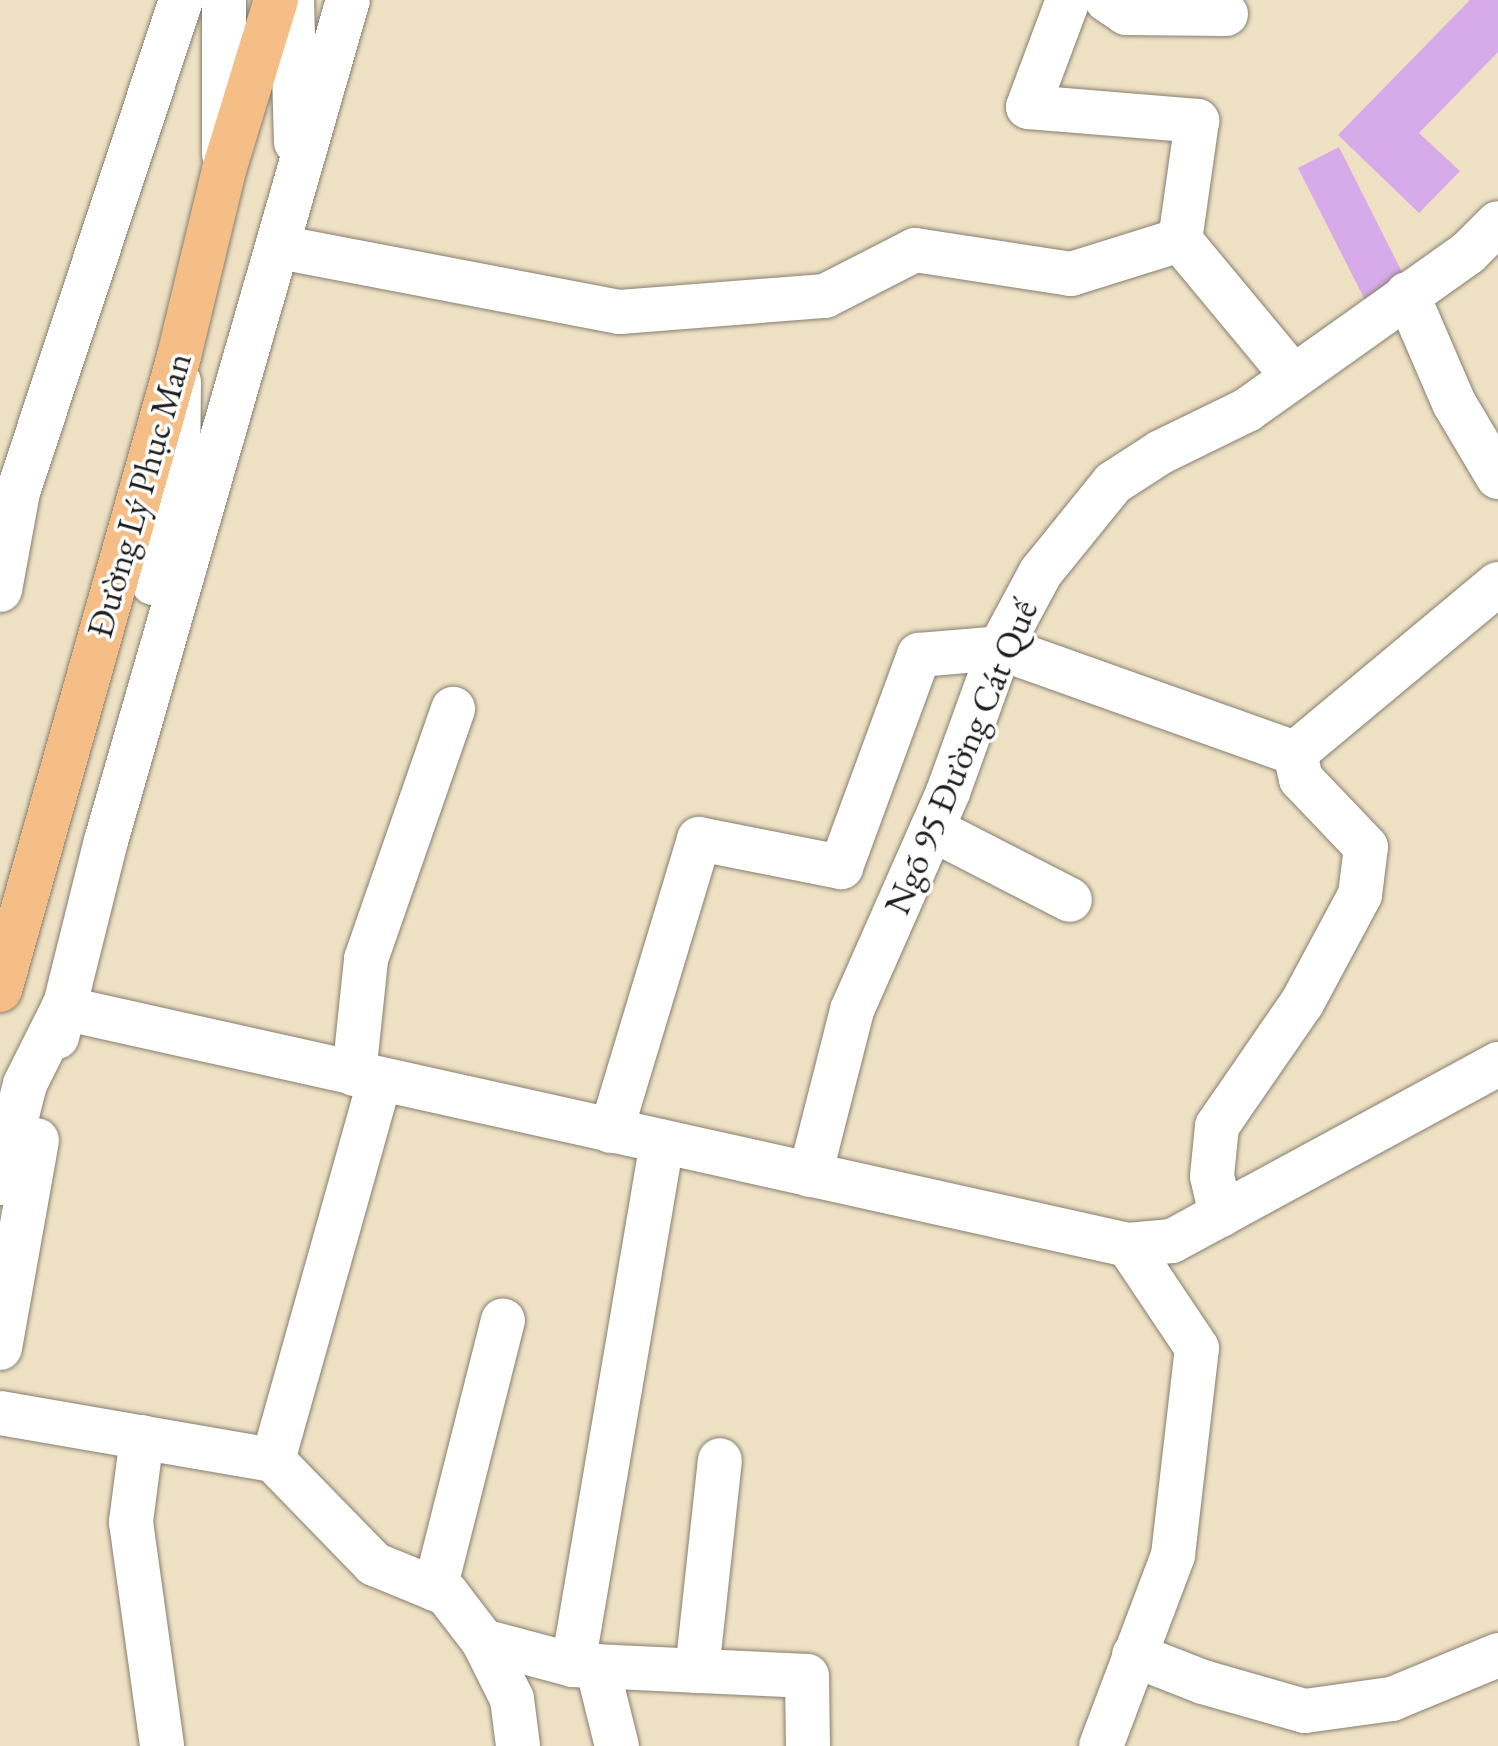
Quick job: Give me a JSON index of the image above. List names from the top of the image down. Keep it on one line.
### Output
{"streets":{"main road":["Đường Lý Phục Man"],"street":["Ngõ 95 Đường Cát Quế"]}}
